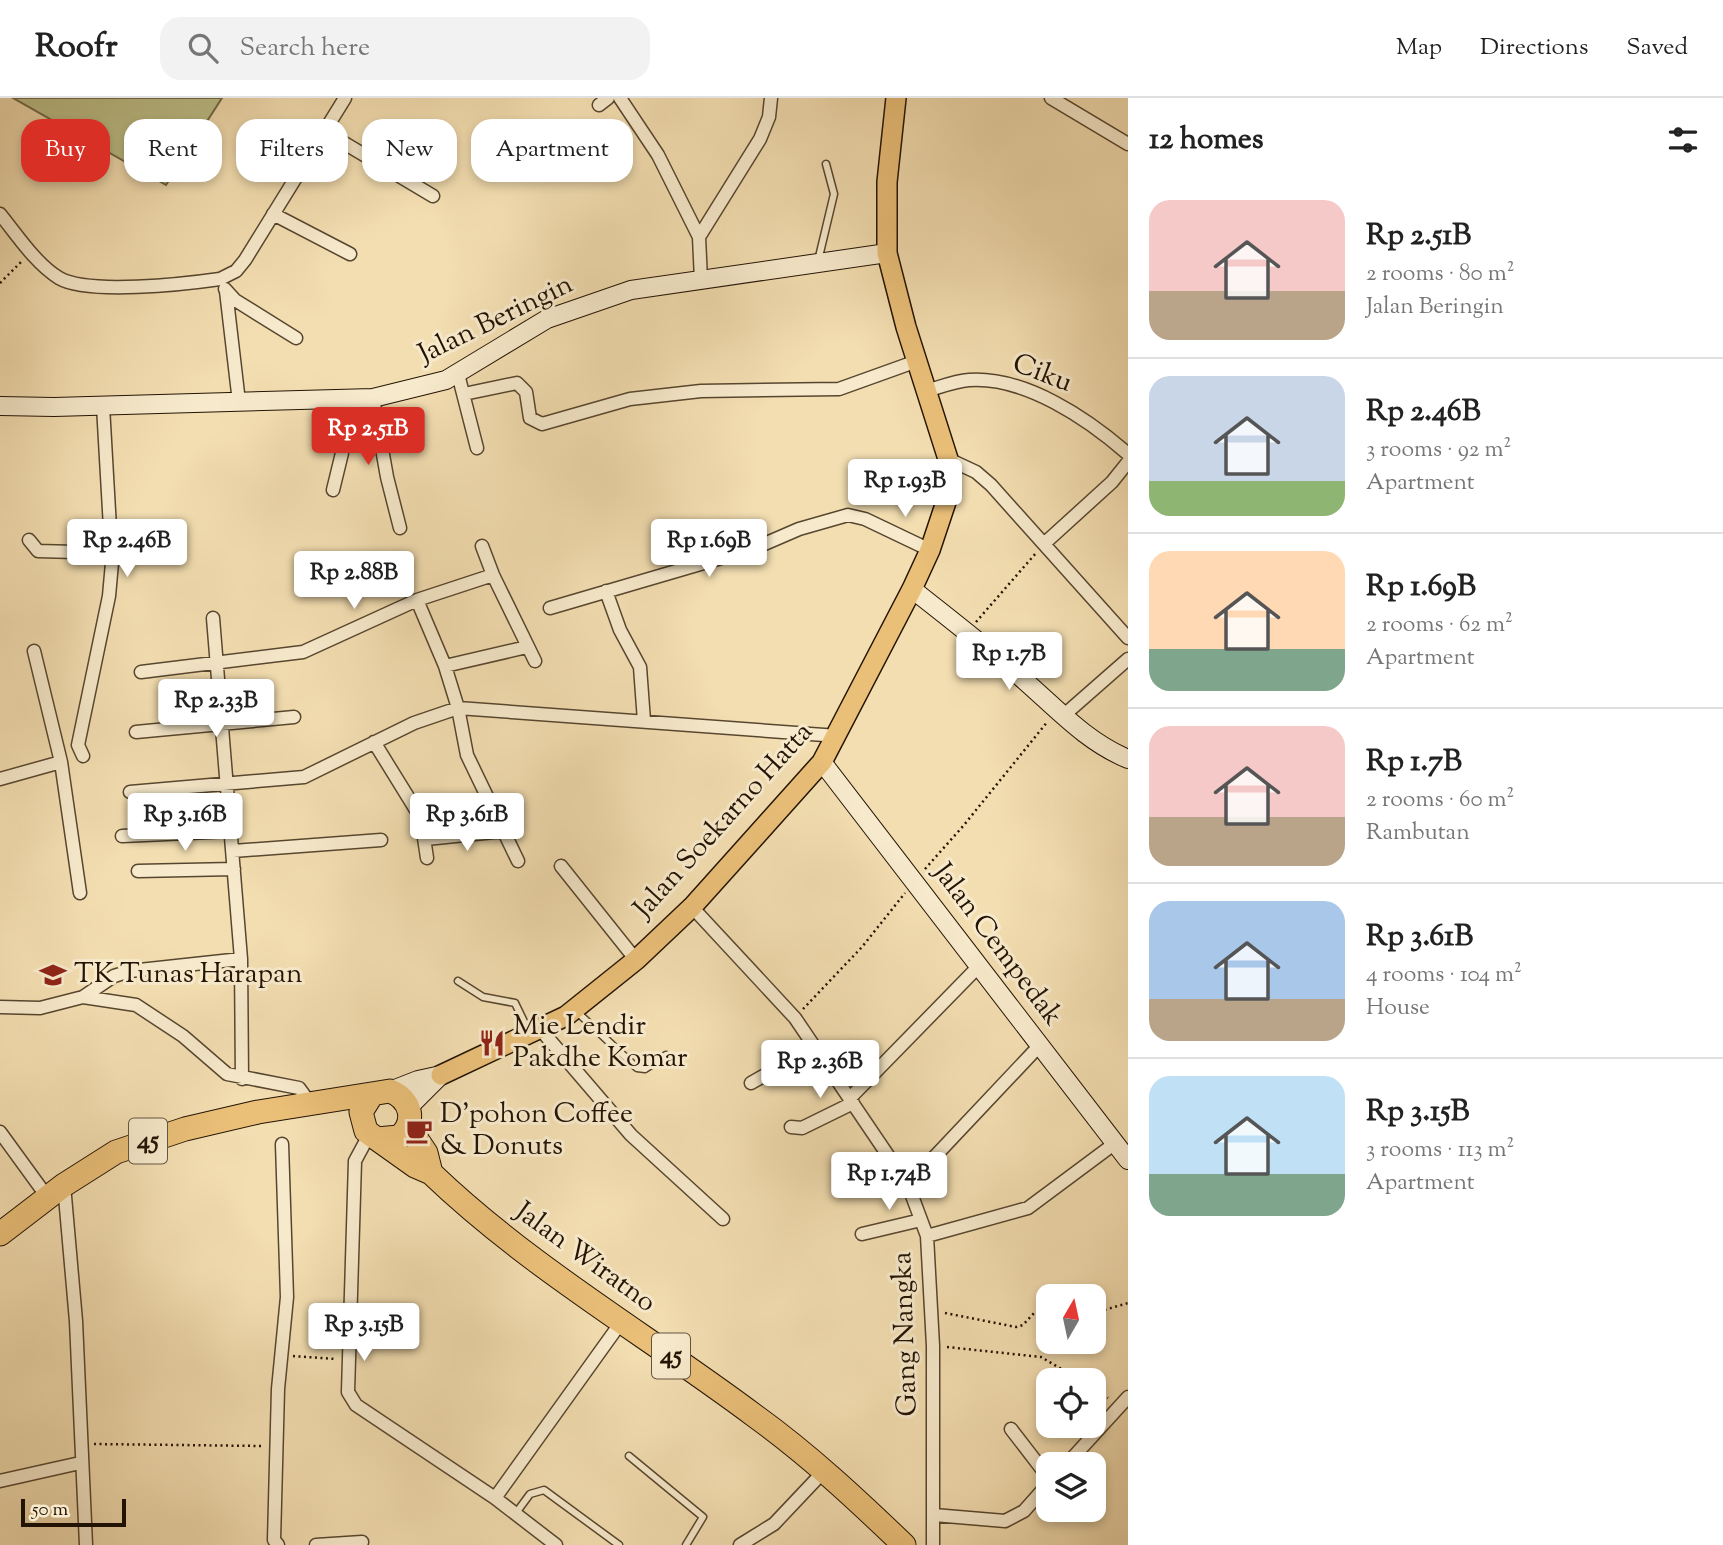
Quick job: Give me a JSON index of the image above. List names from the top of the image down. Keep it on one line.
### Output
{"streets":{"highway":["45","Jalan Wiratno"],"main road":["Jalan Soekarno Hatta"],"street":["Jalan Beringin","Ciku","Jalan Cempedak","Gang Nangka"]},"crossings":[["Jalan Beringin","Jalan Soekarno Hatta"],["Ciku","Jalan Soekarno Hatta"],["Jalan Soekarno Hatta","Jalan Cempedak"],["Jalan Soekarno Hatta","45"],["Jalan Soekarno Hatta","Jalan Wiratno"],["Jalan Soekarno Hatta","Gang Nangka"],["45","Jalan Wiratno"]],"places":{"school or university":["TK Tunas Harapan"],"restaurant":["Mie Lendir Pakdhe Komar"],"cafe":["D'pohon Coffee & Donuts"]},"scale_bar":"50 m","north":"top","page":{"header":"Roofr","search":"Search here","nav":["Map","Directions","Saved"],"heading":"12 homes","chip":["Buy","Rent","Filters","New","Apartment"],"list":[{"name":"Rp 2.51B","note":"2 rooms · 80 m² · Jalan Beringin"},{"name":"Rp 2.46B","note":"3 rooms · 92 m² · Apartment"},{"name":"Rp 1.69B","note":"2 rooms · 62 m² · Apartment"},{"name":"Rp 1.7B","note":"2 rooms · 60 m² · Rambutan"},{"name":"Rp 3.61B","note":"4 rooms · 104 m² · House"},{"name":"Rp 3.15B","note":"3 rooms · 113 m² · Apartment"}],"price":["Rp 2.51B","Rp 1.93B","Rp 2.46B","Rp 1.69B","Rp 2.88B","Rp 1.7B","Rp 2.33B","Rp 3.16B","Rp 3.61B","Rp 2.36B","Rp 1.74B","Rp 3.15B"],"scale":"50 m"}}
